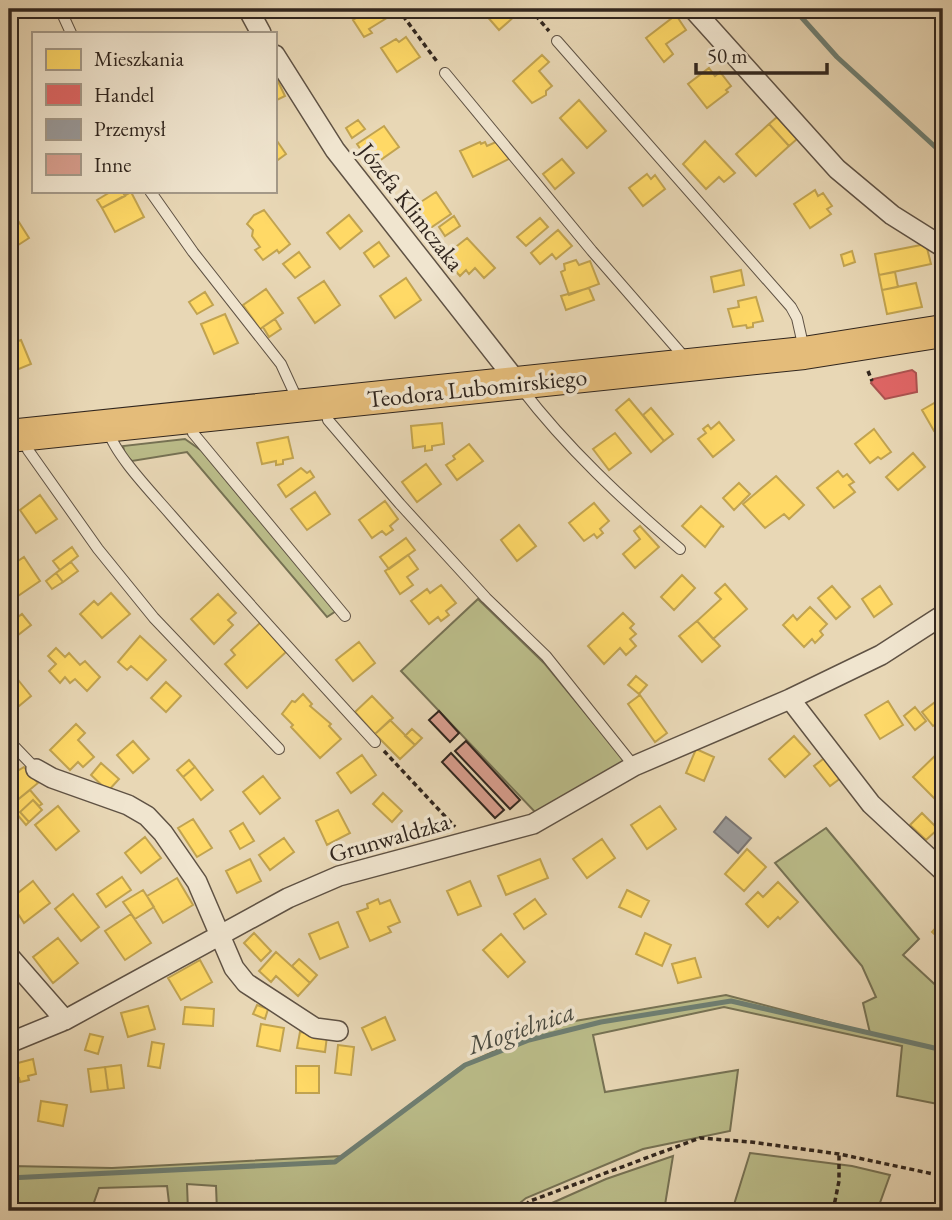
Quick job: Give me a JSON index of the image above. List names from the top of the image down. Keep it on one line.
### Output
{"streets":{"highway":["Teodora Lubomirskiego"],"street":["Józefa Klimczaka","Grunwaldzka"]},"crossings":[["Józefa Klimczaka","Teodora Lubomirskiego"]],"water":["Mogielnica"],"legend":["Mieszkania","Handel","Przemysł","Inne"],"scale_bar":"50 m"}
